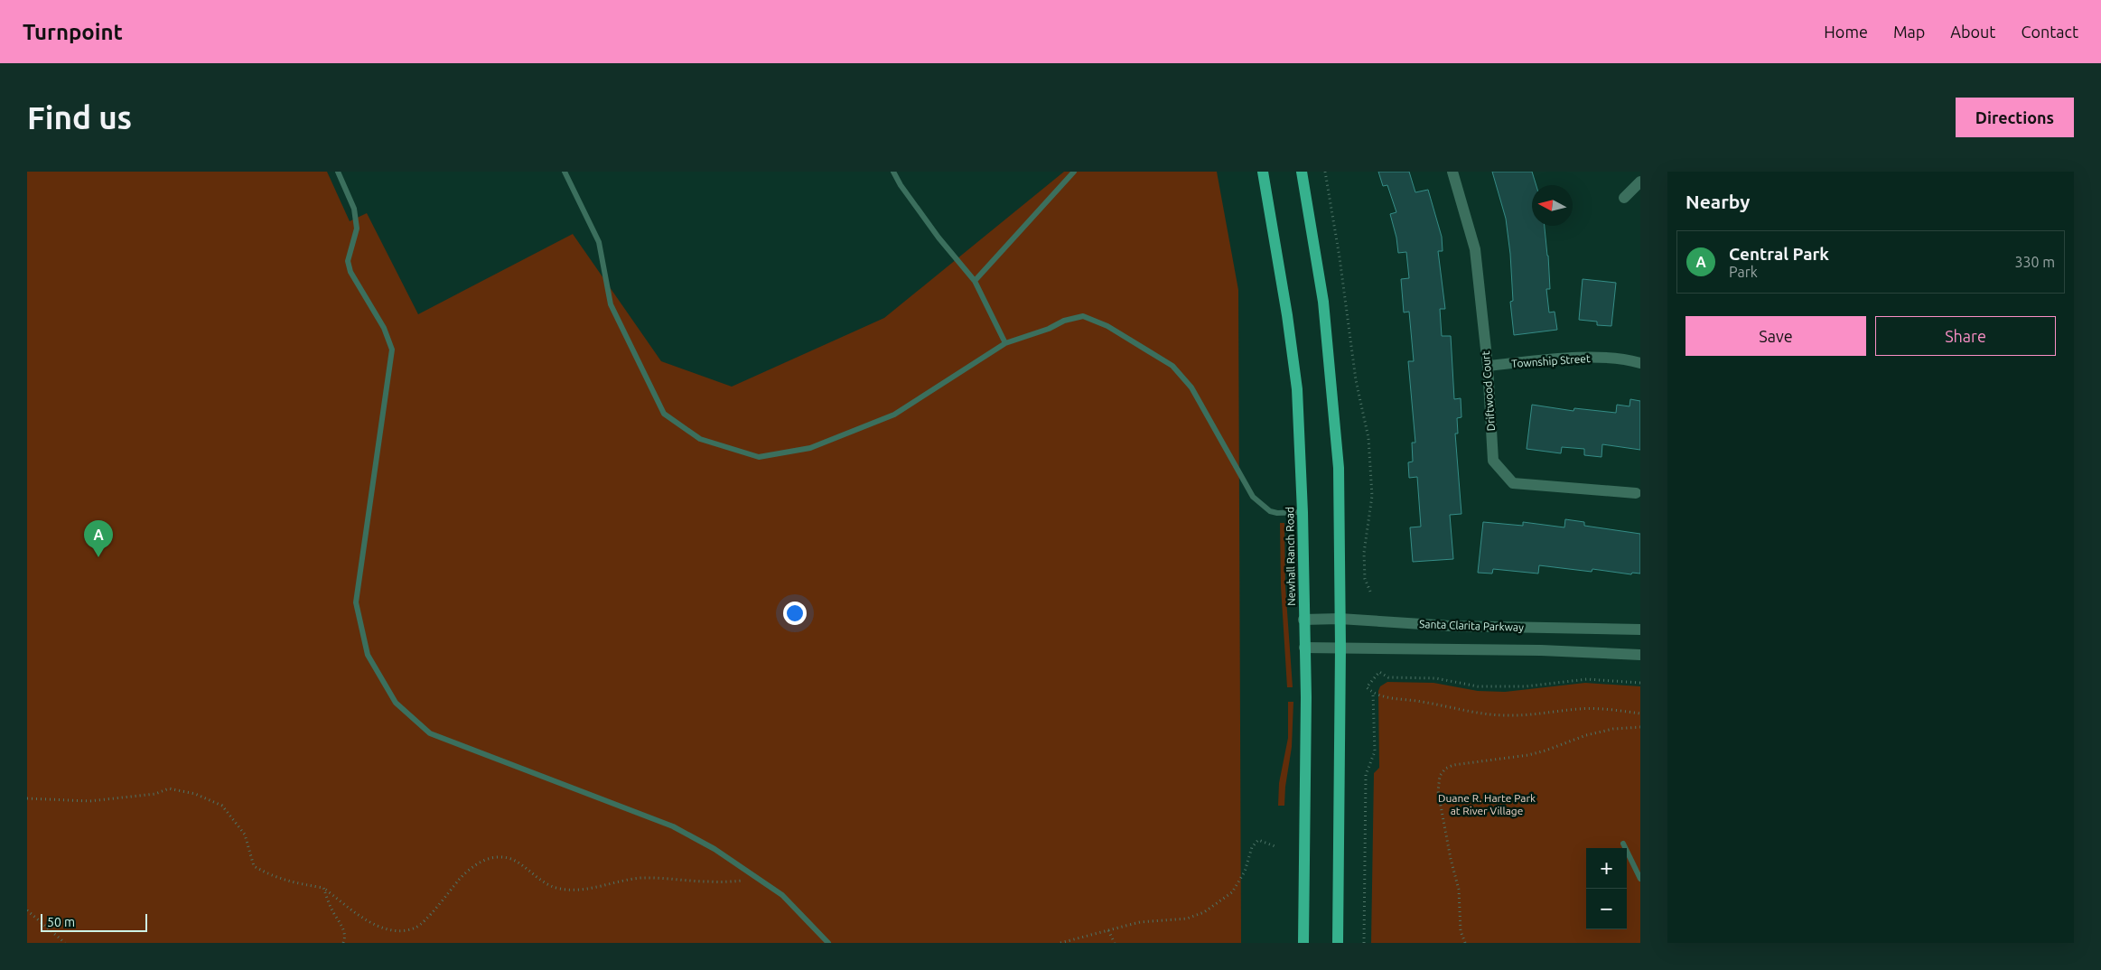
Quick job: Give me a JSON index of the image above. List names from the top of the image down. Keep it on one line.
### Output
{"streets":{"main road":["Newhall Ranch Road"],"street":["Township Street","Driftwood Court","Santa Clarita Parkway"]},"crossings":[["Township Street","Driftwood Court"],["Newhall Ranch Road","Santa Clarita Parkway"]],"parks":["Duane R. Harte Park at River Village"],"scale_bar":"50 m","north":"left","page":{"header":"Turnpoint","nav":["Home","Map","About","Contact"],"buttons":["Directions",["Save","Share"]],"title":"Find us","heading":"Nearby","list":[{"mark":"A","name":"Central Park","note":"Park","value":"330 m"}],"pins":"A","map_buttons":["+","−"],"scale":"50 m"}}
